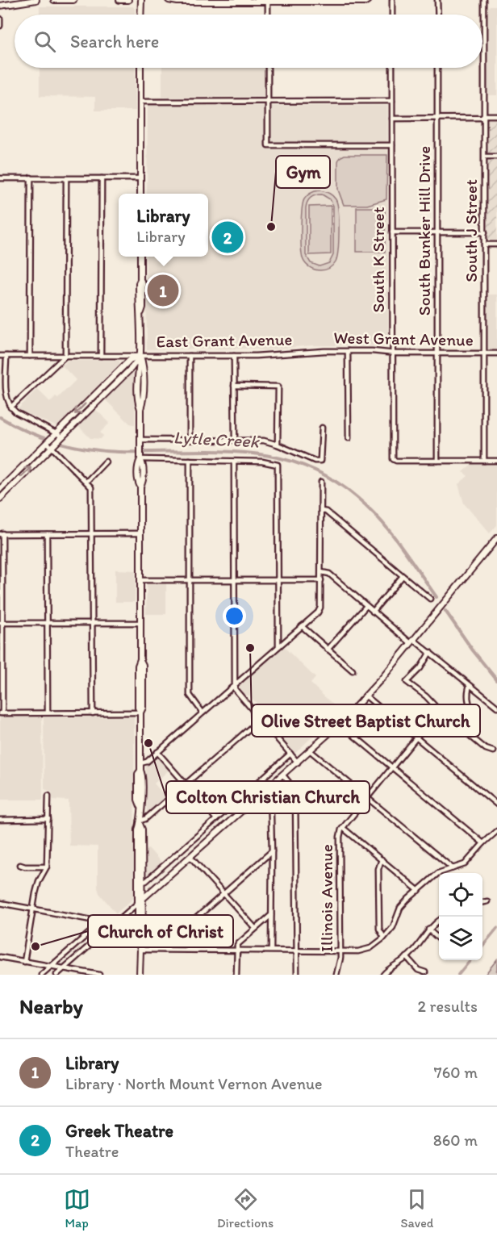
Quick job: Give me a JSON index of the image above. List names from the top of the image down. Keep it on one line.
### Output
{"streets":{"street":["South Bunker Hill Drive","South J Street","South K Street","West Grant Avenue","East Grant Avenue","Illinois Avenue"]},"crossings":[["South Bunker Hill Drive","South K Street"],["South Bunker Hill Drive","West Grant Avenue"],["South J Street","West Grant Avenue"],["South K Street","West Grant Avenue"],["West Grant Avenue","East Grant Avenue"]],"water":["Lytle Creek"],"places":["Gym","Olive Street Baptist Church","Colton Christian Church","Church of Christ"],"page":{"search":"Search here","popup":["Library","Library"],"pins":["2","1"],"heading":["Nearby","2 results"],"list":[{"mark":"1","name":"Library","note":"Library · North Mount Vernon Avenue","value":"760 m"},{"mark":"2","name":"Greek Theatre","note":"Theatre","value":"860 m"}],"nav":["Map","Directions","Saved"]}}
